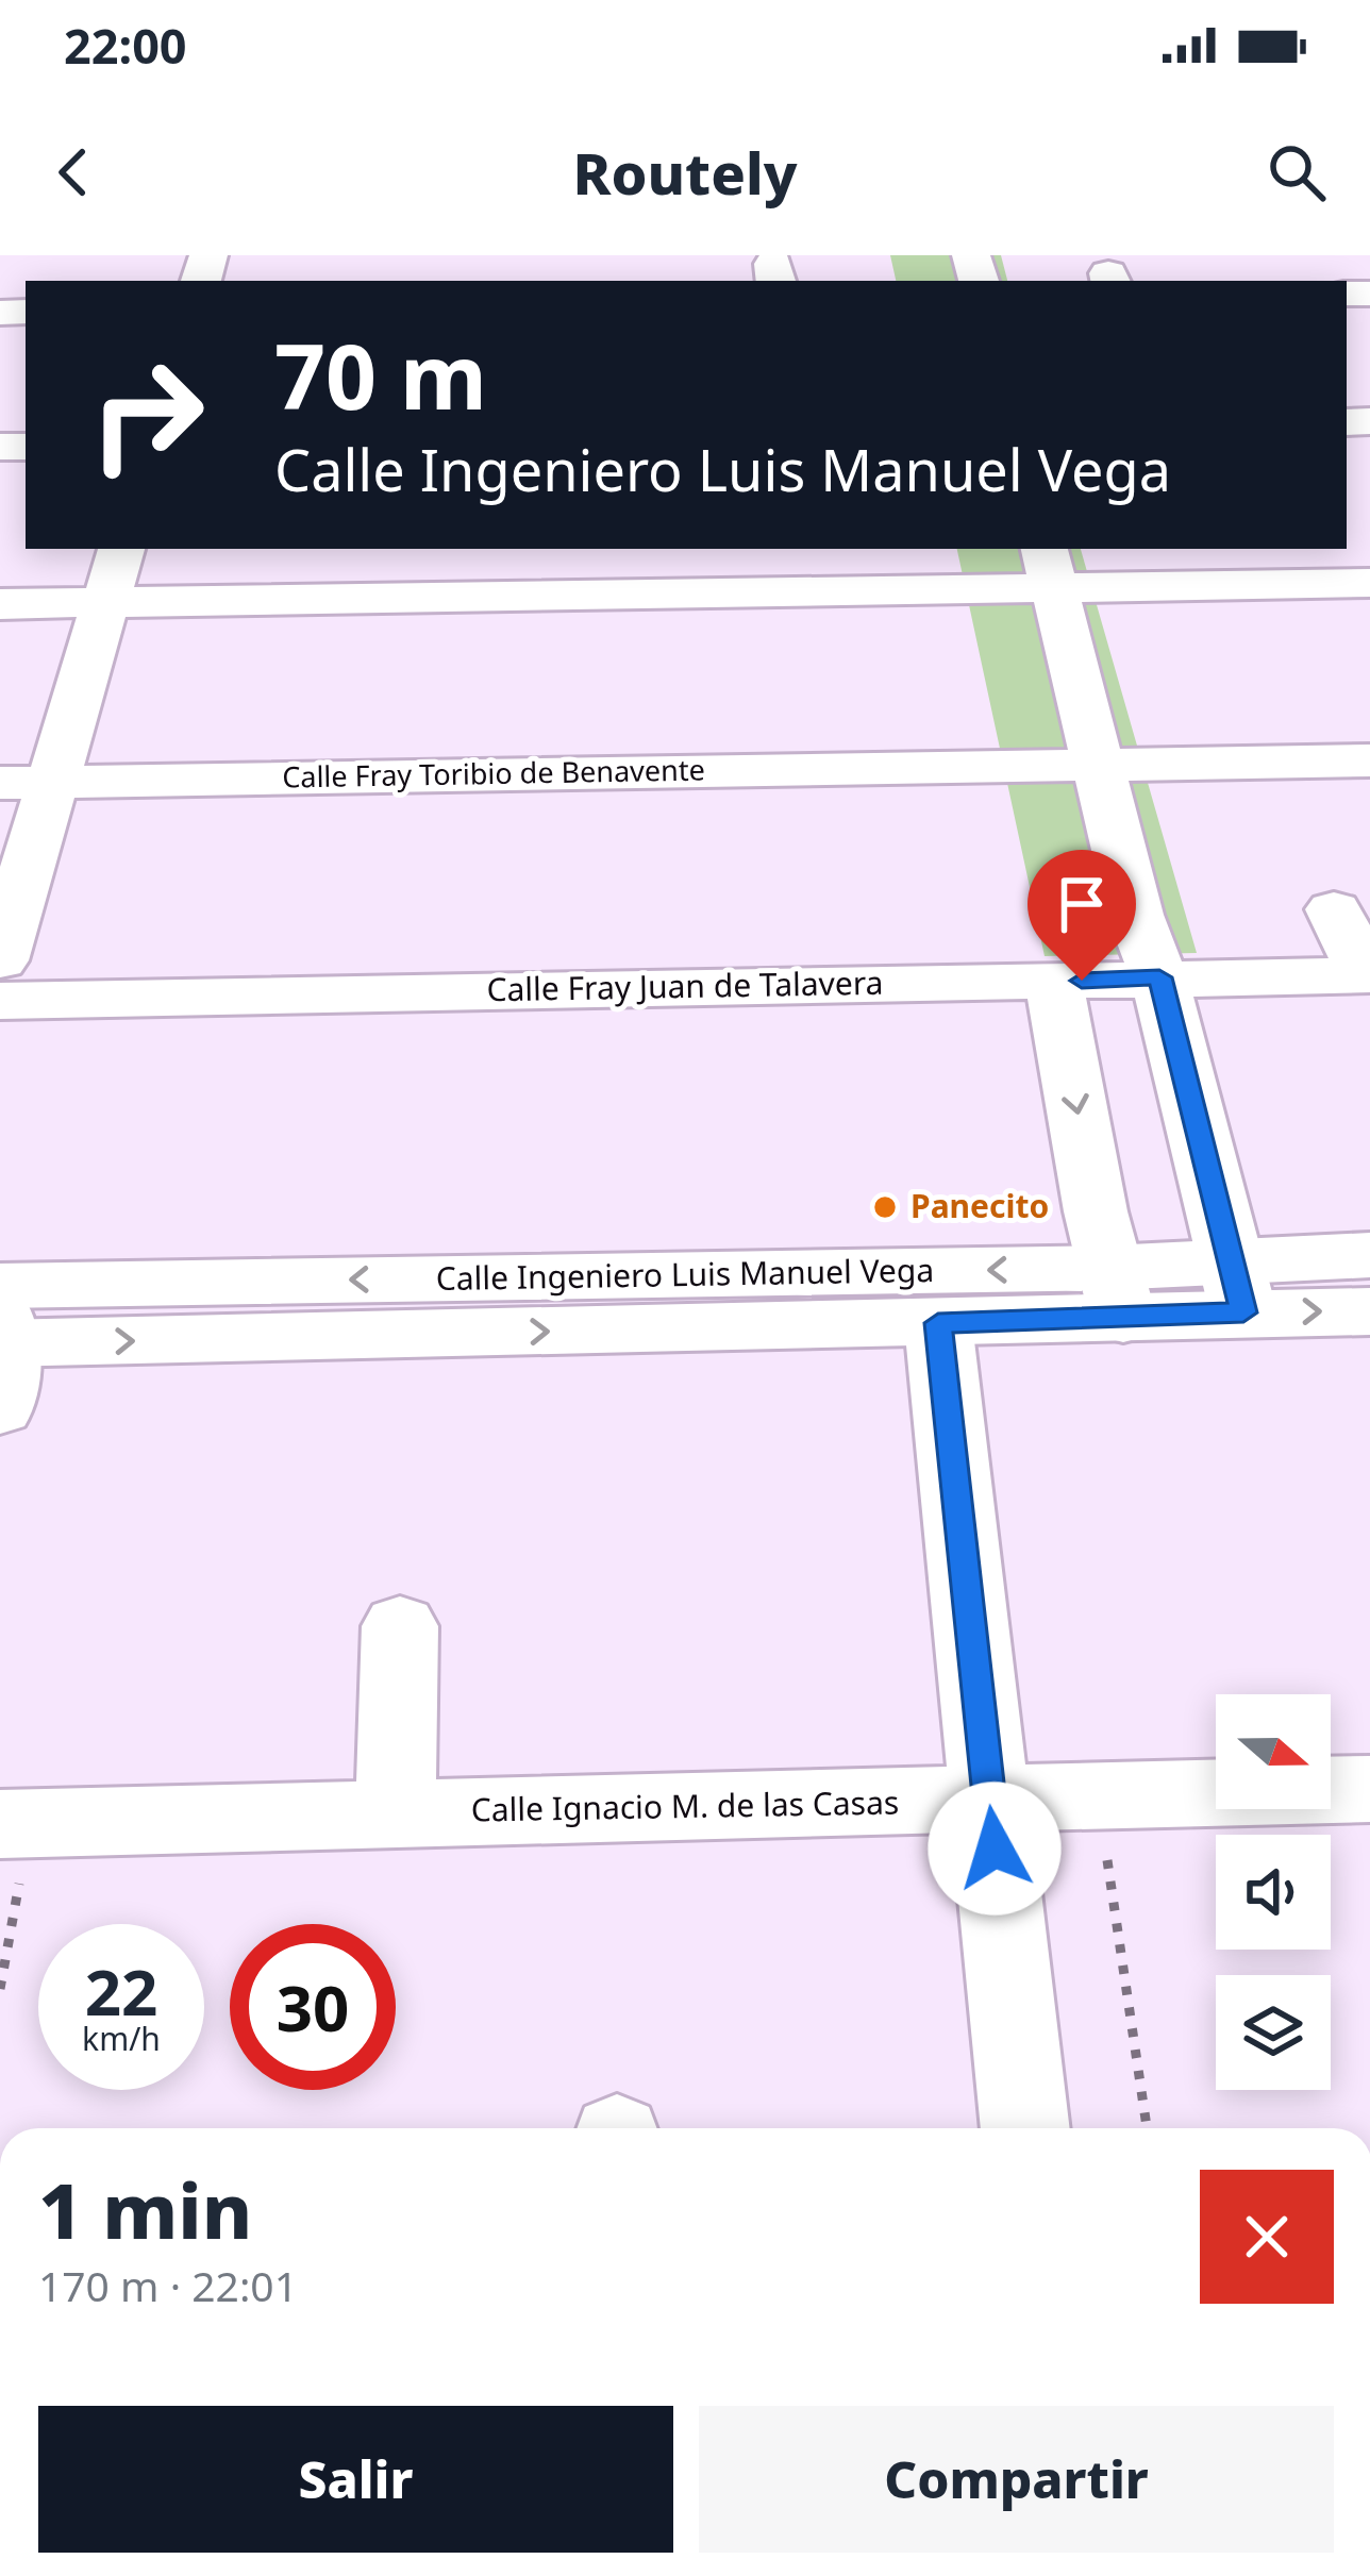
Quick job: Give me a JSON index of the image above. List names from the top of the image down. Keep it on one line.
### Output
{"streets":{"street":["Calle Fray Toribio de Benavente","Calle Fray Juan de Talavera","Calle Ingeniero Luis Manuel Vega","Calle Ignacio M. de las Casas"]},"places":["Panecito"],"north":"right","page":{"status":"22:00","header":"Routely","turn":["70 m","Calle Ingeniero Luis Manuel Vega"],"speed":"22 km/h","limit":"30","heading":["1 min","170 m · 22:01"],"buttons":["Salir","Compartir"]}}
